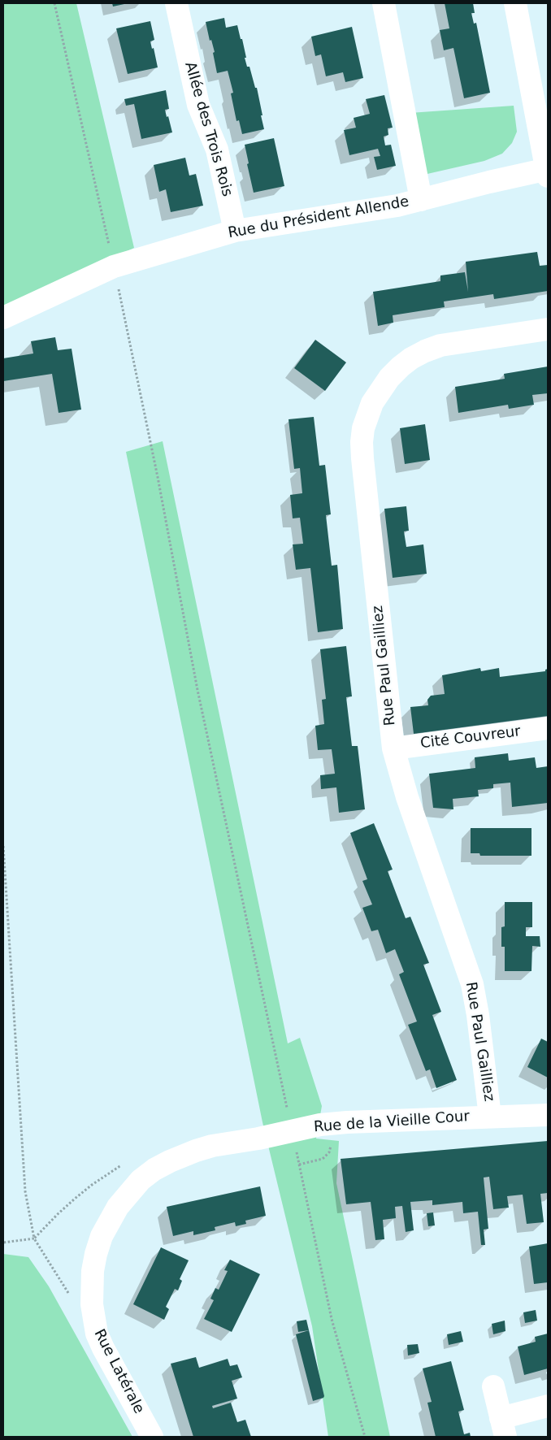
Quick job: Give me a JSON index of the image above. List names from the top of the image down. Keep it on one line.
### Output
{"streets":{"street":["Allée des Trois Rois","Rue du Président Allende","Rue Paul Gailliez","Cité Couvreur","Rue de la Vieille Cour","Rue Latérale"]},"crossings":[["Allée des Trois Rois","Rue du Président Allende"],["Rue Paul Gailliez","Cité Couvreur"],["Rue Paul Gailliez","Rue de la Vieille Cour"],["Rue de la Vieille Cour","Rue Latérale"]]}
